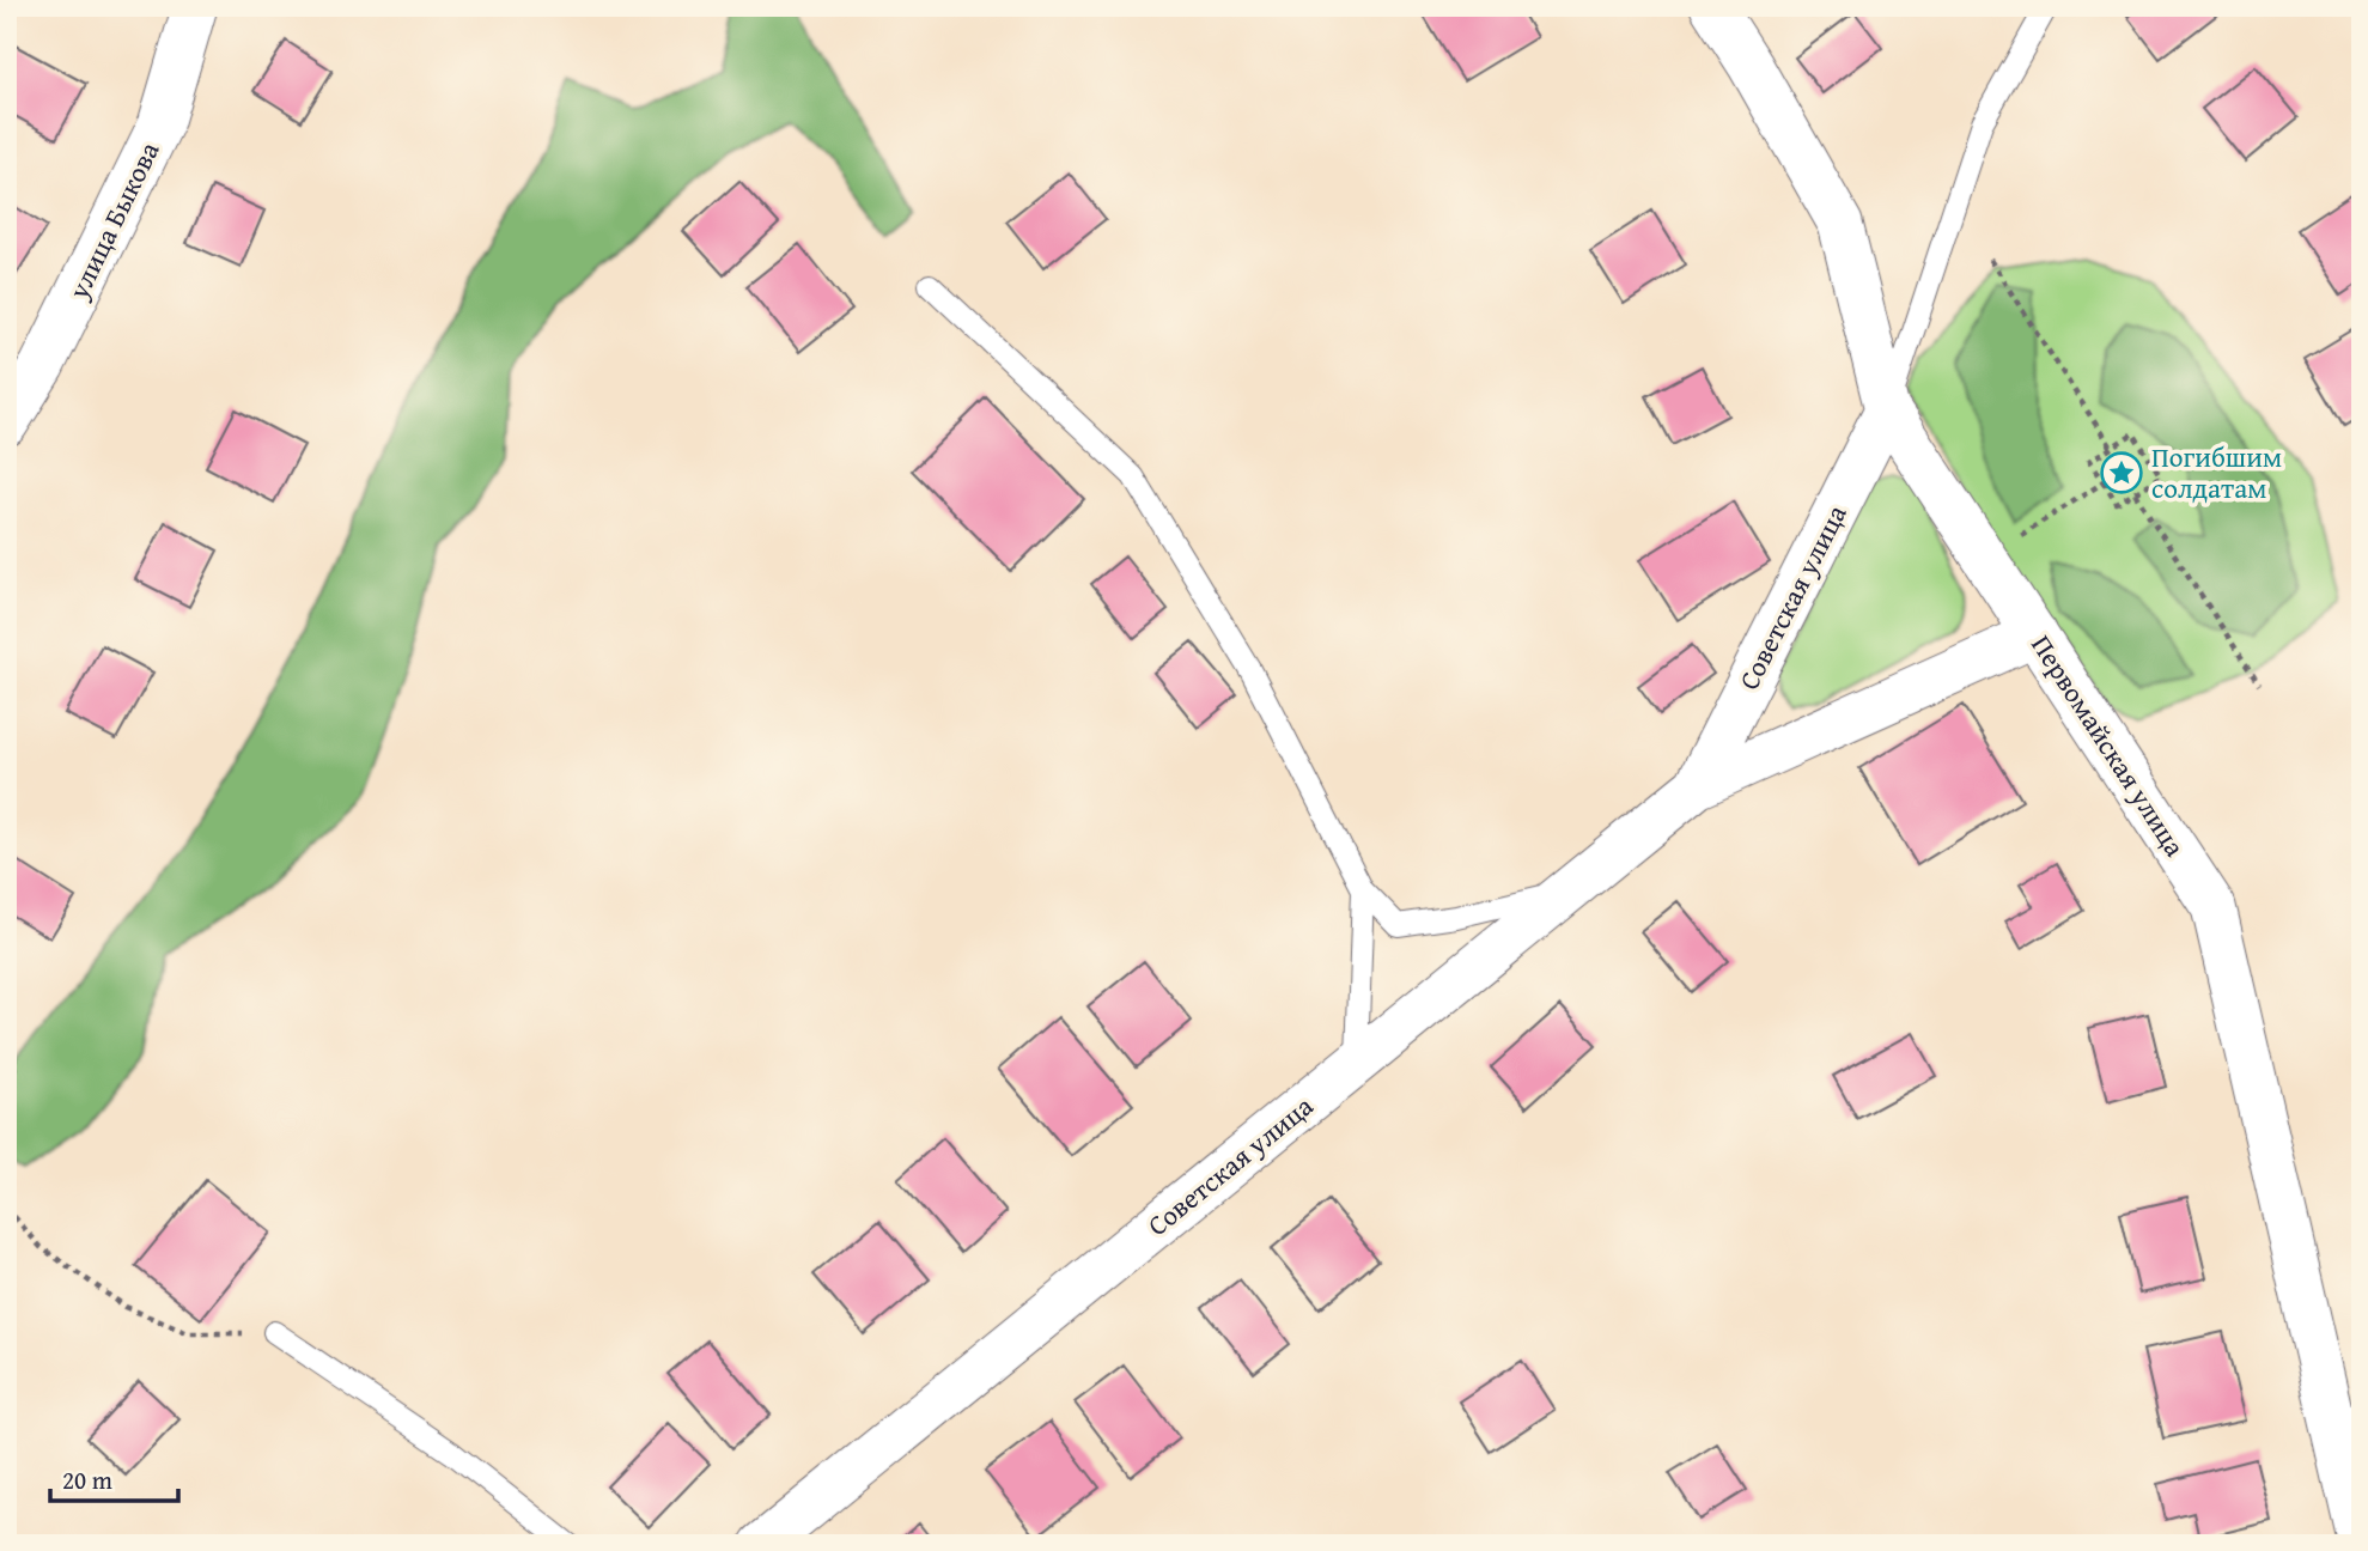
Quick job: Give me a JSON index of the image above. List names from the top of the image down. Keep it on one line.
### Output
{"streets":{"street":["улица Быкова","Советская улица","Первомайская улица"]},"crossings":[["Советская улица","Первомайская улица"]],"places":{"place":["Погибшим солдатам"]},"scale_bar":"20 m"}
